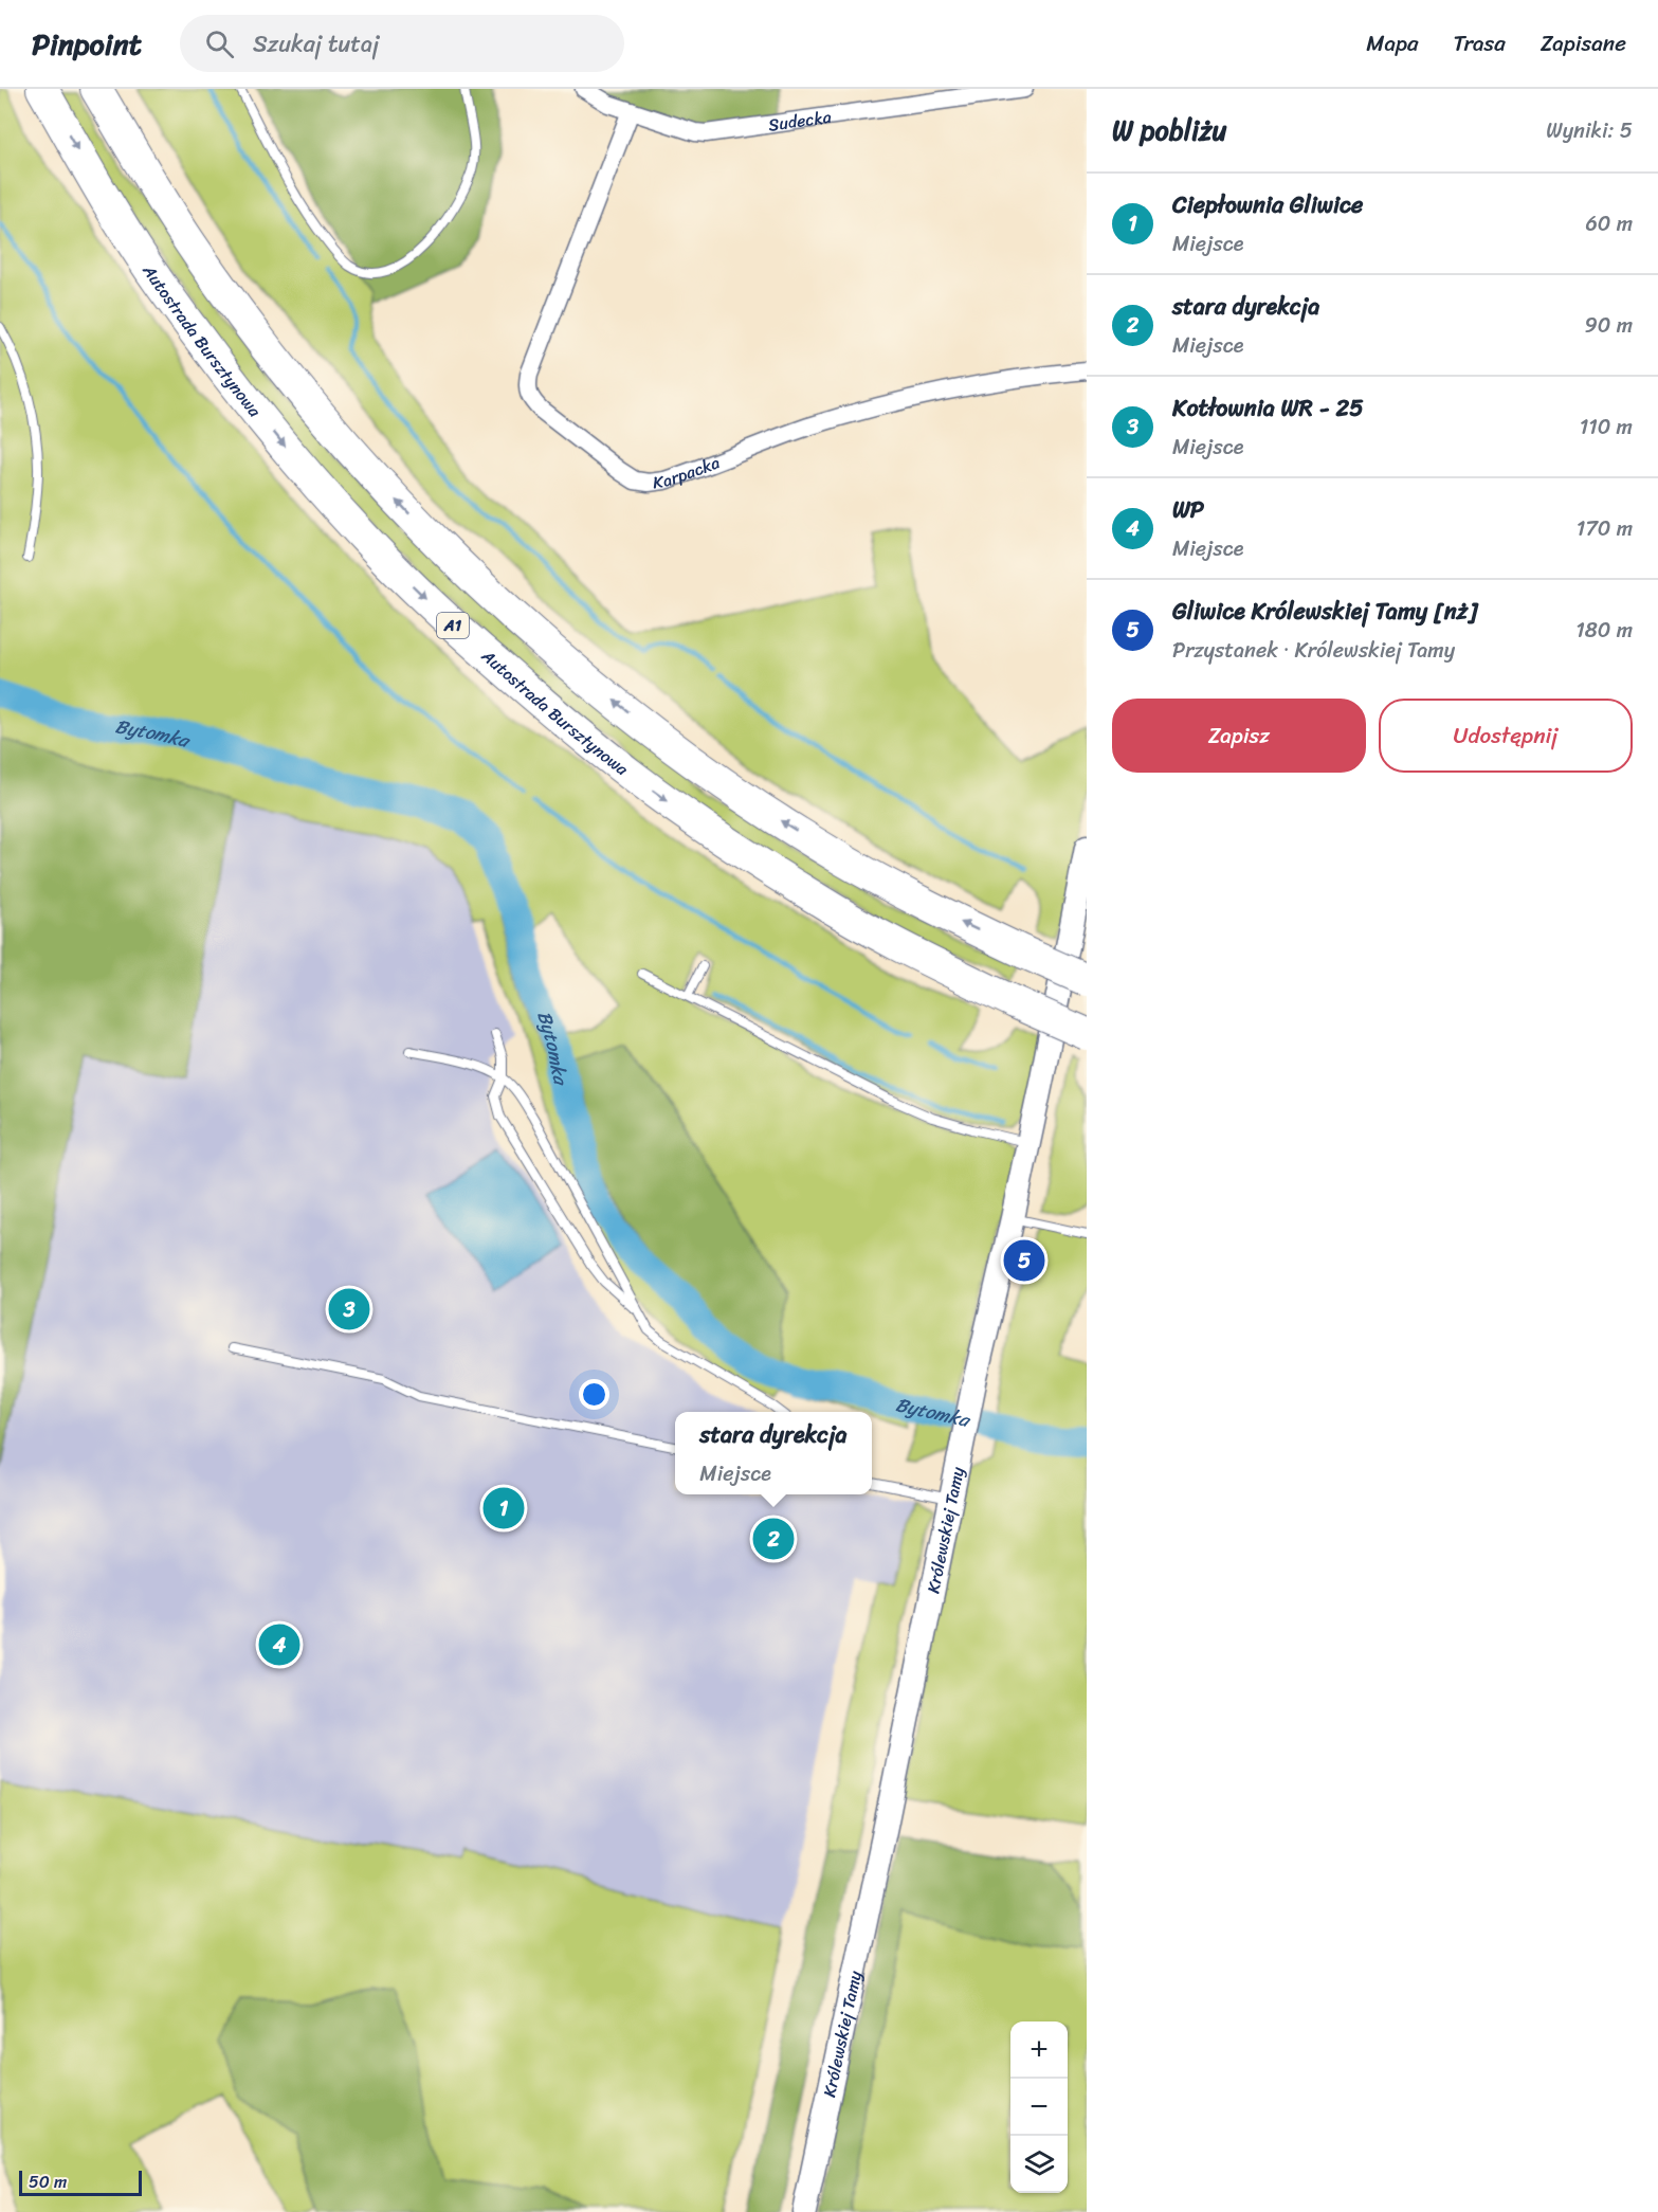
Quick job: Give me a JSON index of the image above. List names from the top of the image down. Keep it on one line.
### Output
{"streets":{"highway":["Autostrada Bursztynowa","A1"],"street":["Sudecka","Karpacka","Królewskiej Tamy"]},"crossings":[["Sudecka","Karpacka"]],"water":["Bytomka"],"scale_bar":"50 m","page":{"header":"Pinpoint","search":"Szukaj tutaj","nav":["Mapa","Trasa","Zapisane"],"heading":["W pobliżu","Wyniki: 5"],"list":[{"mark":"1","name":"Ciepłownia Gliwice","note":"Miejsce","value":"60 m"},{"mark":"2","name":"stara dyrekcja","note":"Miejsce","value":"90 m"},{"mark":"3","name":"Kotłownia WR - 25","note":"Miejsce","value":"110 m"},{"mark":"4","name":"WP","note":"Miejsce","value":"170 m"},{"mark":"5","name":"Gliwice Królewskiej Tamy [nż]","note":"Przystanek · Królewskiej Tamy","value":"180 m"}],"buttons":["Zapisz","Udostępnij"],"pins":["5","3","1","2","4"],"popup":["stara dyrekcja","Miejsce"],"map_buttons":["+","−"],"scale":"50 m"}}
